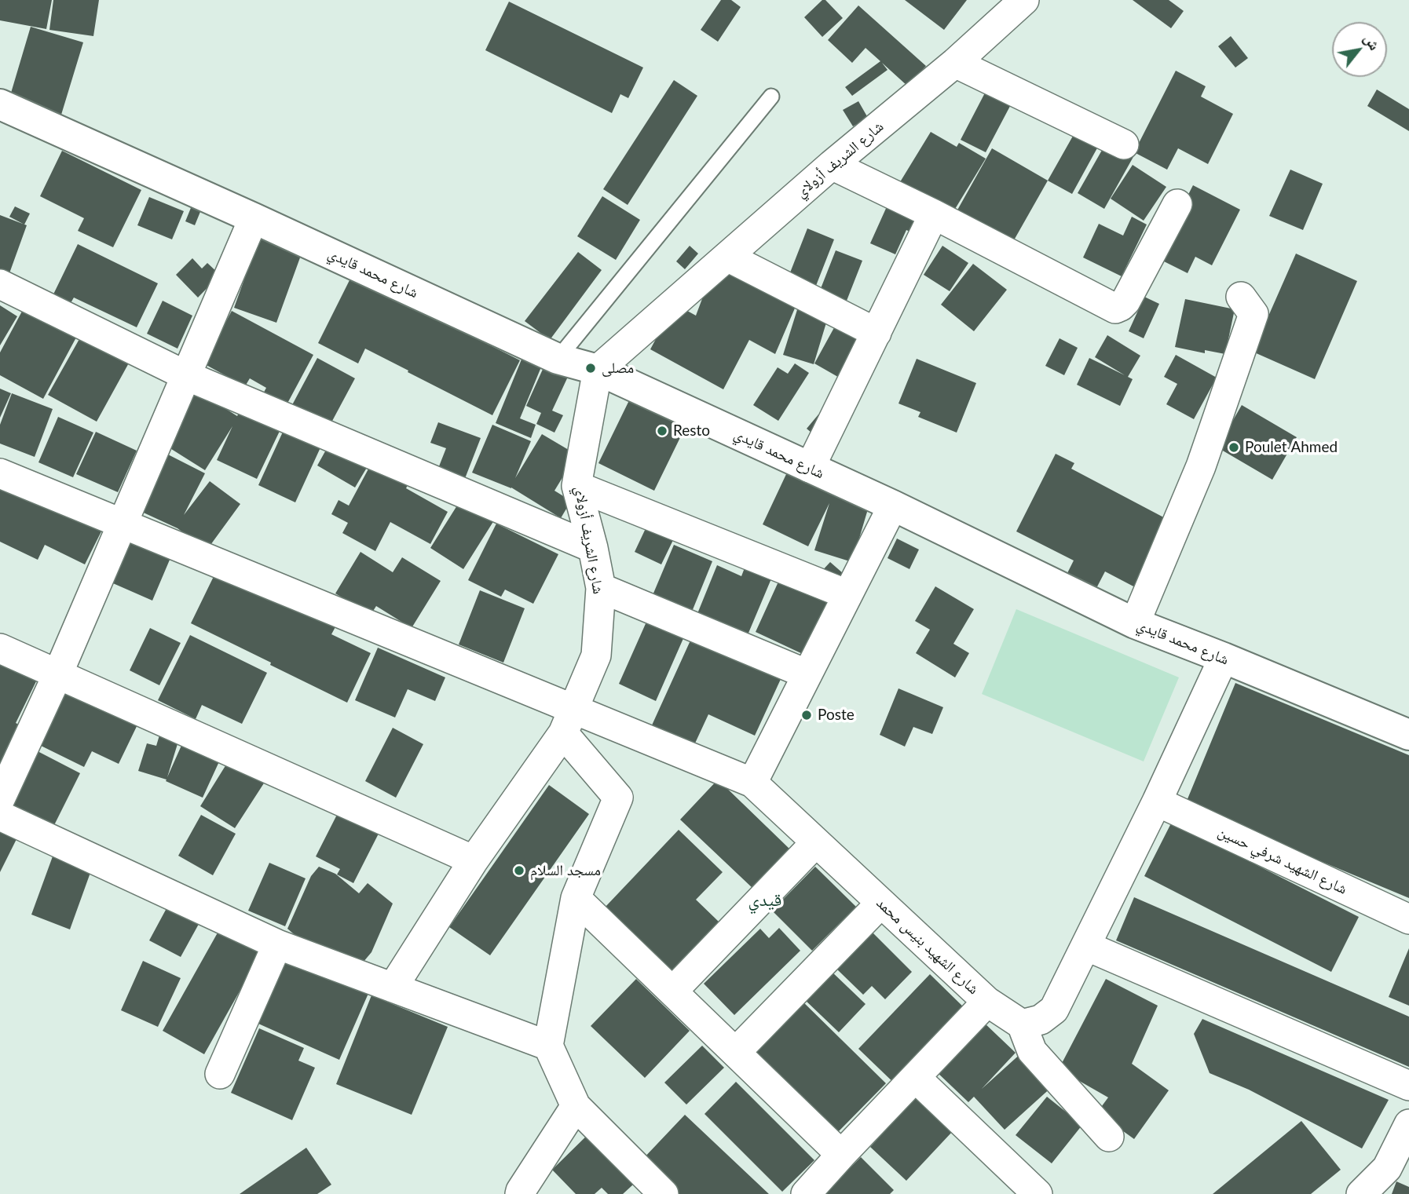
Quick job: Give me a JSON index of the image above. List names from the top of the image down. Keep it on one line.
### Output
{"streets":{"main road":["شارع محمد قايدي"],"street":["شارع الشريف أزولاي","شارع الشهيد شرفي حسين","شارع الشهيد بنيس محمد"]},"crossings":[["شارع الشريف أزولاي","شارع محمد قايدي"]],"districts":["قيدي"],"places":["مصلى","Resto","Poulet Ahmed","Poste","مسجد السلام"],"north":"top right"}
